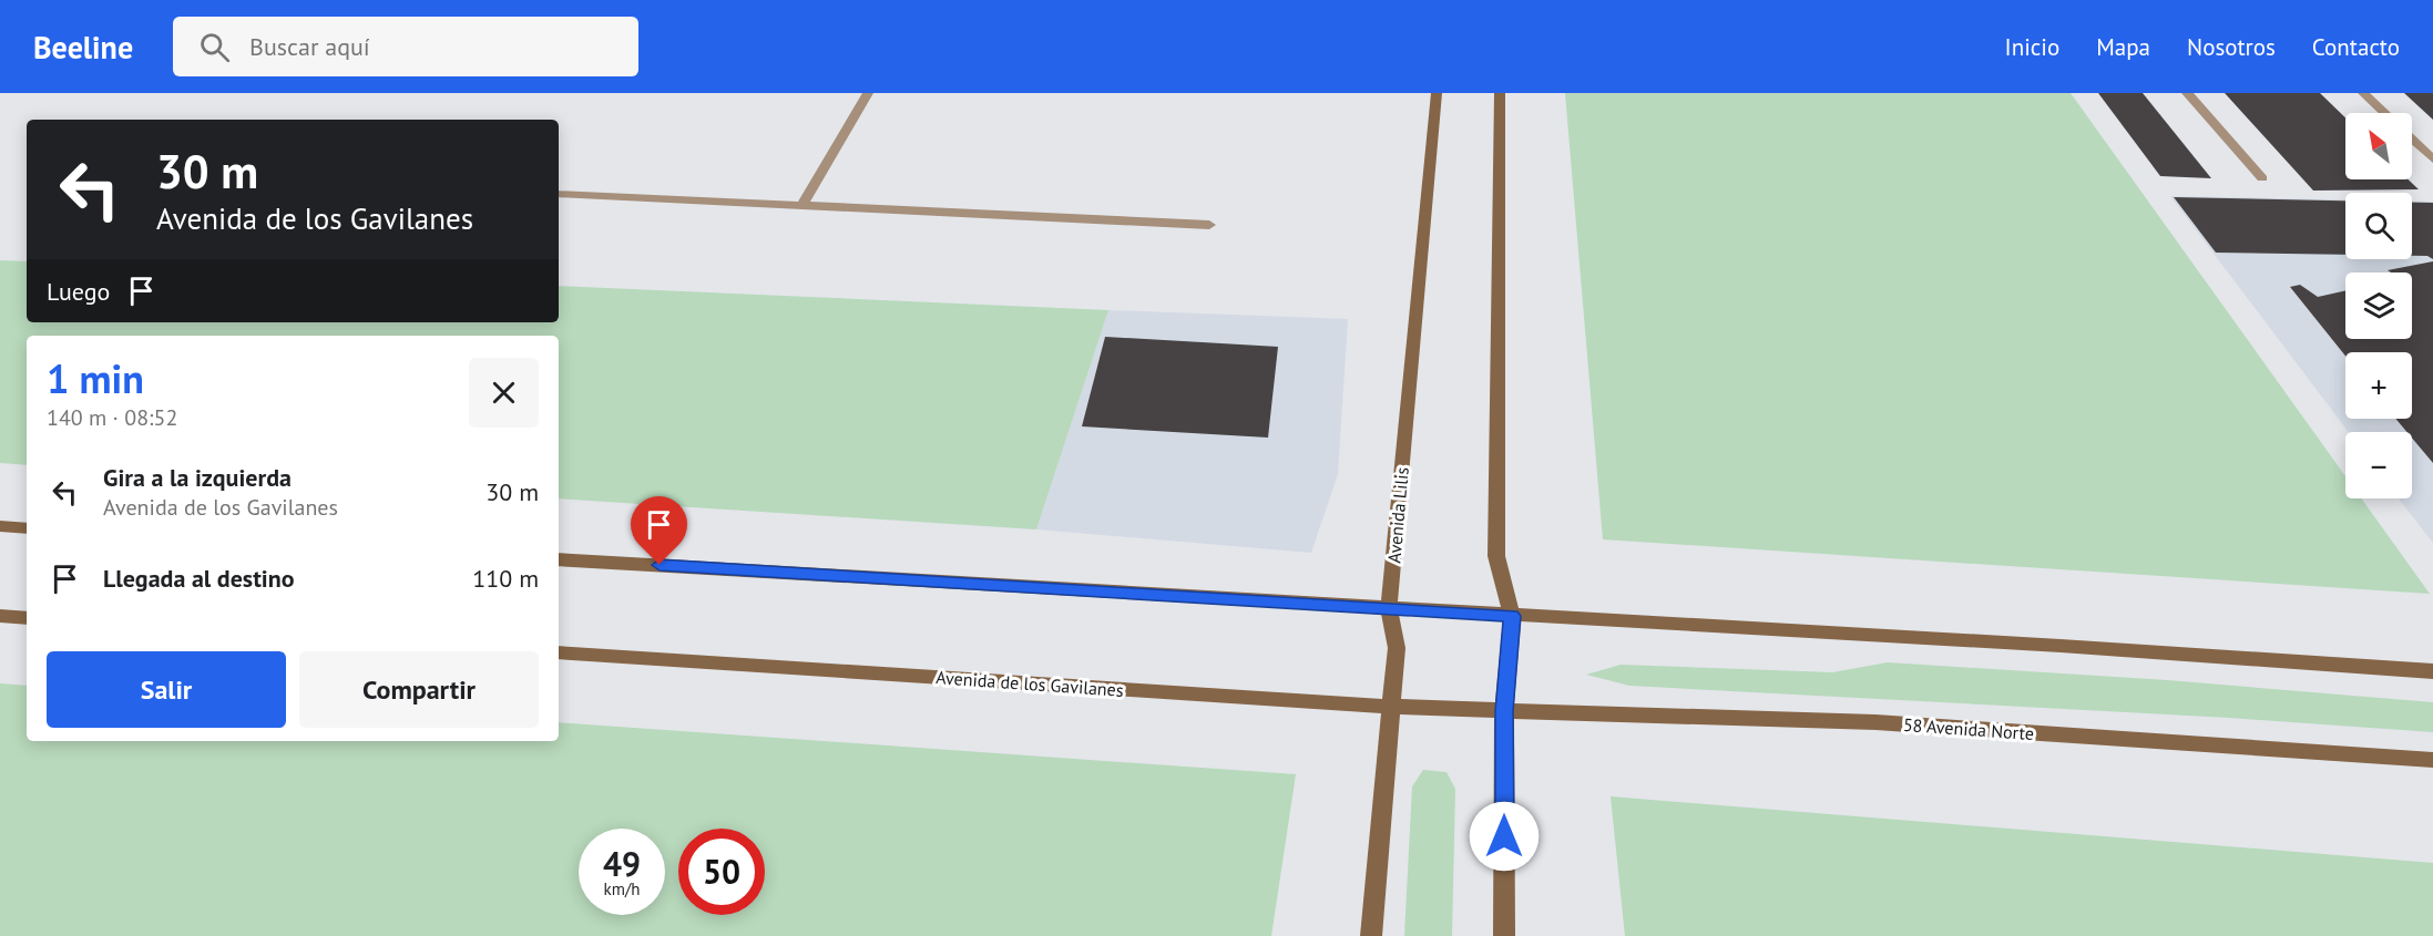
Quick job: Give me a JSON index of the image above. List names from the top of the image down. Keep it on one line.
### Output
{"streets":{"main road":["Avenida Lilis","Avenida de los Gavilanes","58 Avenida Norte"]},"crossings":[["Avenida Lilis","Avenida de los Gavilanes"],["Avenida de los Gavilanes","58 Avenida Norte"]],"north":"top left","page":{"header":"Beeline","search":"Buscar aquí","nav":["Inicio","Mapa","Nosotros","Contacto"],"map_buttons":["+","−"],"turn":["30 m","Avenida de los Gavilanes"],"then":"Luego","heading":["1 min","140 m · 08:52"],"list":[{"name":"Gira a la izquierda","note":"Avenida de los Gavilanes","value":"30 m"},{"name":"Llegada al destino","value":"110 m"}],"buttons":["Salir","Compartir"],"speed":"49 km/h","limit":"50"}}
